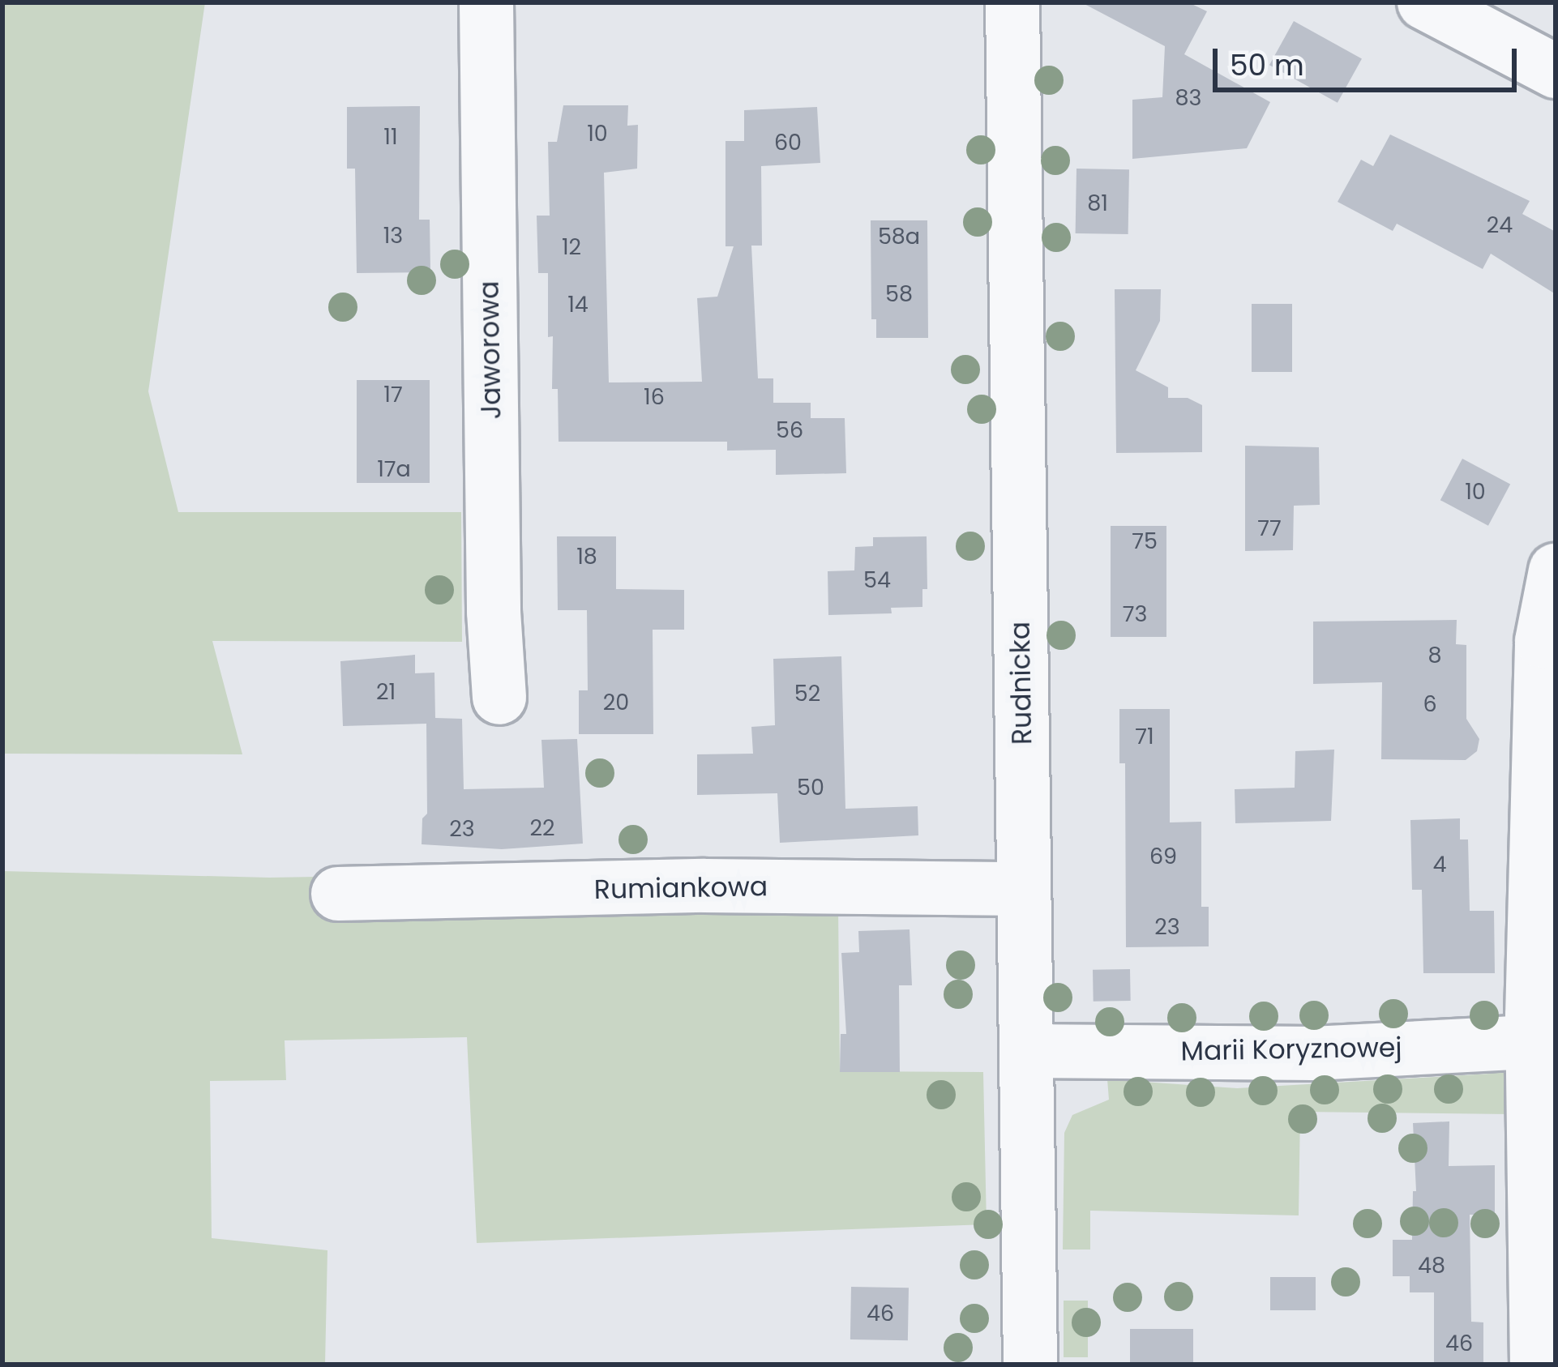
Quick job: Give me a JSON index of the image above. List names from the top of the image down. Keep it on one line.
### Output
{"streets":{"street":["Jaworowa","Rudnicka","Rumiankowa","Marii Koryznowej"]},"crossings":[["Rudnicka","Rumiankowa"],["Rudnicka","Marii Koryznowej"]],"house_numbers":["83","10","11","60","81","24","13","58a","12","58","14","17","16","56","17a","10","77","75","18","54","73","8","21","52","20","6","71","50","22","23","69","4","23","48","46","46"],"scale_bar":"50 m"}
